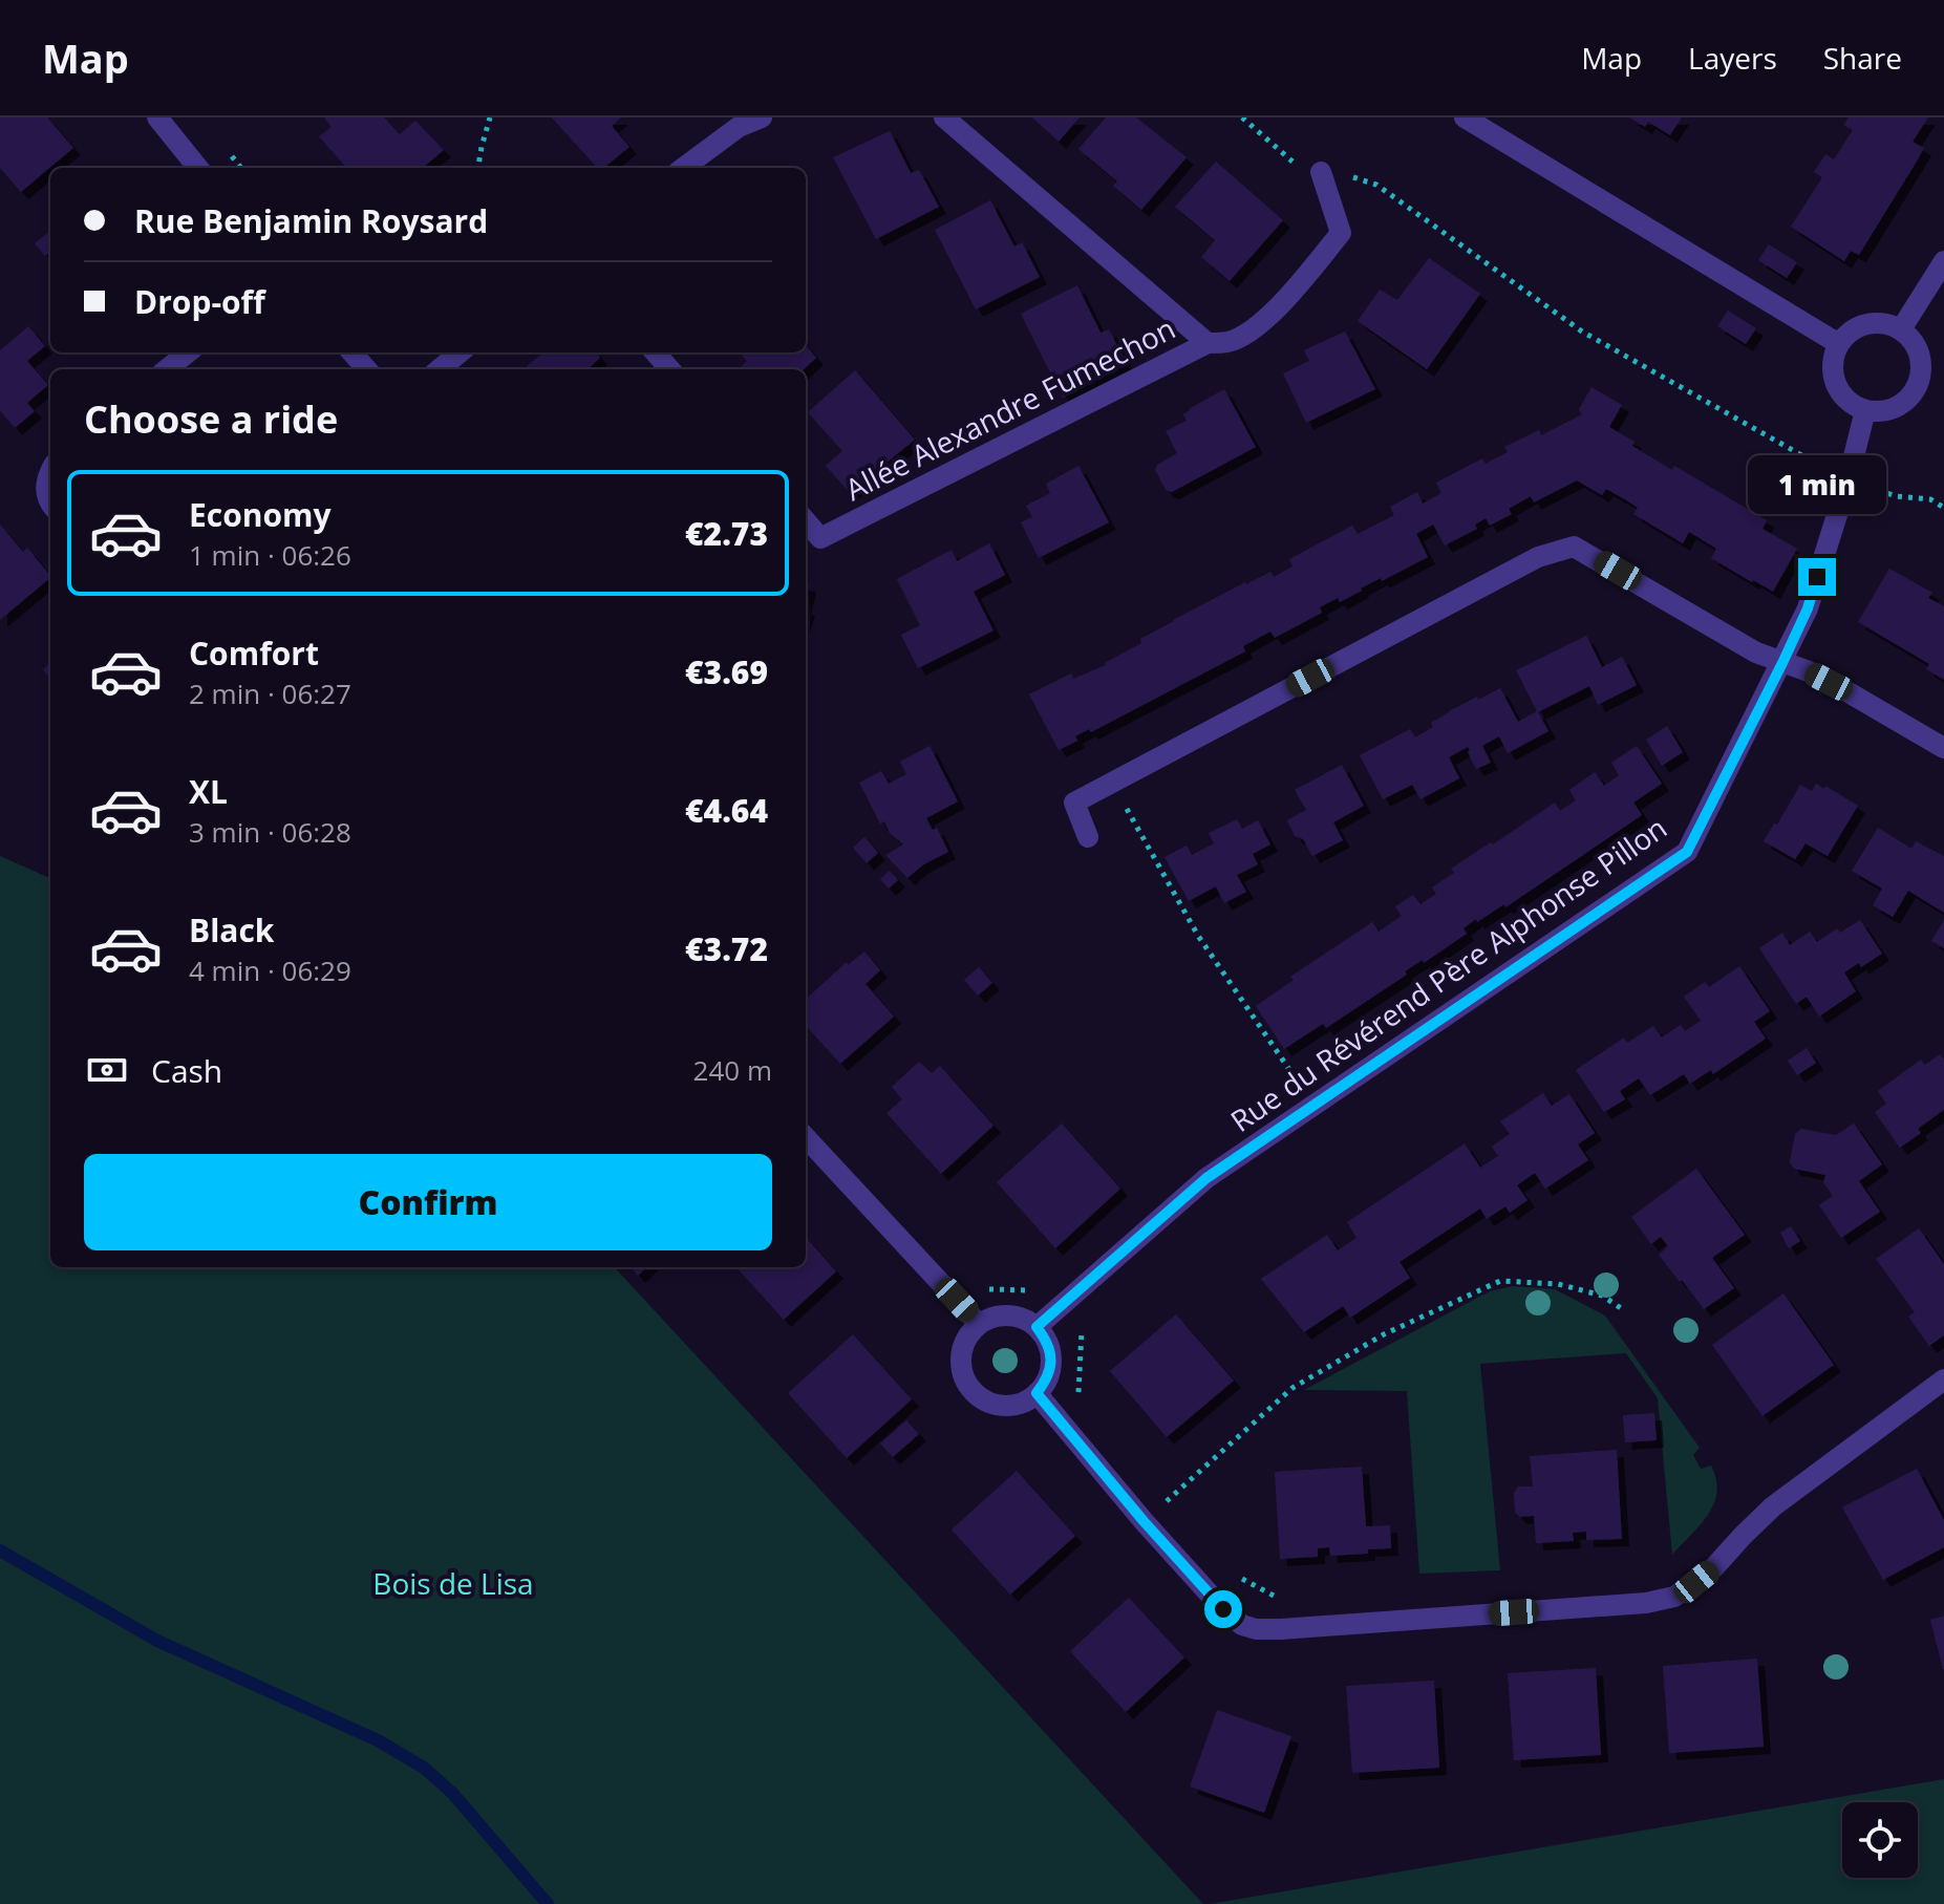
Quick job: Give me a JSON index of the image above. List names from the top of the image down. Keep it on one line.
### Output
{"streets":{"street":["Allée Alexandre Fumechon","Rue du Révérend Père Alphonse Pillon"]},"parks":["Bois de Lisa"],"page":{"header":"Map","nav":["Map","Layers","Share"],"banner":["Rue Benjamin Roysard","Drop-off"],"heading":"Choose a ride","bubble":"1 min","list":[{"name":"Economy","note":"1 min · 06:26","value":"€2.73"},{"name":"Comfort","note":"2 min · 06:27","value":"€3.69"},{"name":"XL","note":"3 min · 06:28","value":"€4.64"},{"name":"Black","note":"4 min · 06:29","value":"€3.72"}],"pay":["Cash","240 m"],"buttons":"Confirm"}}
